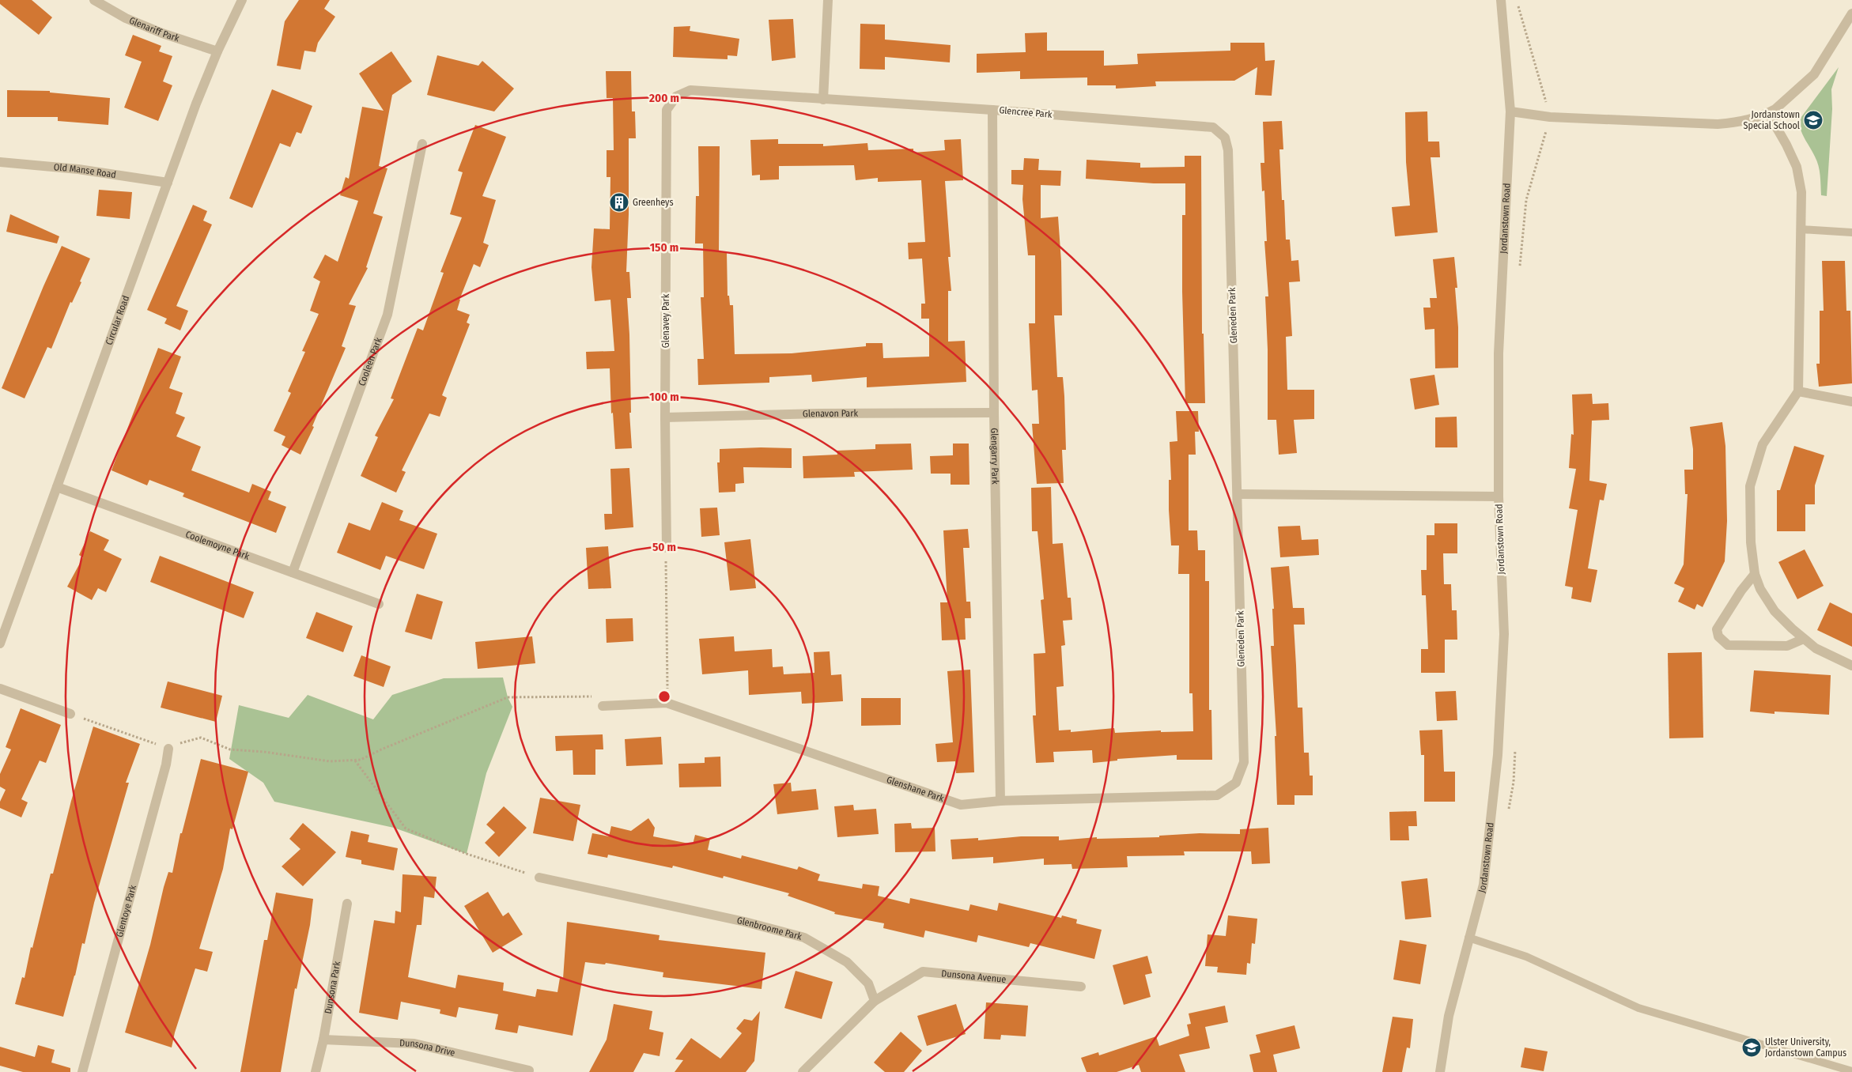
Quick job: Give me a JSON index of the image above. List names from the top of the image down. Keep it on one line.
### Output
{"streets":{"street":["Glenariff Park","Glencree Park","Old Manse Road","Jordanstown Road","Gleneden Park","Circular Road","Glenavey Park","Cooleen Park","Glenavon Park","Glengarry Park","Coolemoyne Park","Glenshane Park","Glentoye Park","Glenbroome Park","Dunsona Avenue","Dunsona Park","Dunsona Drive"]},"crossings":[["Glenariff Park","Circular Road"],["Glencree Park","Gleneden Park"],["Glencree Park","Glenavey Park"],["Glencree Park","Glengarry Park"],["Old Manse Road","Circular Road"],["Gleneden Park","Glenshane Park"],["Circular Road","Coolemoyne Park"],["Glenavey Park","Glenavon Park"],["Cooleen Park","Coolemoyne Park"],["Glenavon Park","Glengarry Park"],["Glengarry Park","Glenshane Park"],["Glenbroome Park","Dunsona Avenue"],["Dunsona Park","Dunsona Drive"]],"places":{"school or university":["Jordanstown Special School","Ulster University, Jordanstown Campus"],"building":["Greenheys"]},"rings":["200 m","150 m","100 m","50 m"]}
